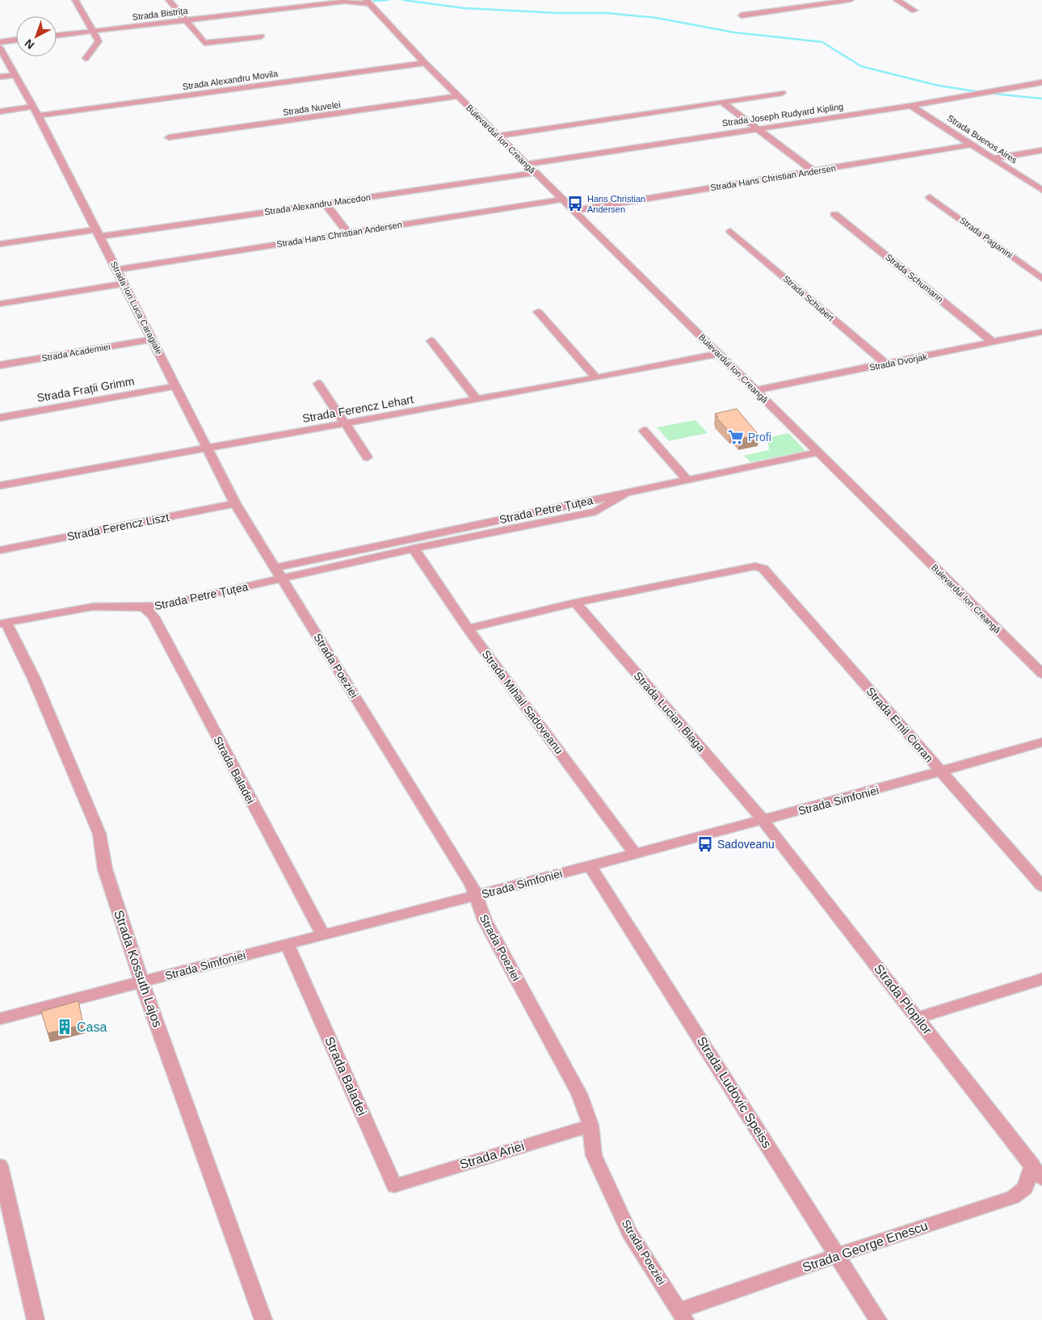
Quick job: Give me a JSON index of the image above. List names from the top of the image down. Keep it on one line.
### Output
{"streets":{"street":["Strada Bistrița","Strada Alexandru Movila","Strada Nuvelei","Strada Joseph Rudyard Kipling","Bulevardul Ion Creangă","Strada Buenos Aires","Strada Hans Christian Andersen","Strada Alexandru Macedon","Strada Paganini","Strada Schumann","Strada Schubert","Strada Ion Luca Caragiale","Strada Academiei","Strada Dvorjak","Strada Frații Grimm","Strada Ferencz Lehart","Strada Petre Țuțea","Strada Ferencz Liszt","Strada Poeziei","Strada Mihail Sadoveanu","Strada Lucian Blaga","Strada Emil Cioran","Strada Baladei","Strada Simfoniei","Strada Kossuth Lajos","Strada Plopilor","Strada Ludovic Speiss","Strada Ariei","Strada George Enescu"]},"crossings":[["Strada Bistrița","Bulevardul Ion Creangă"],["Strada Alexandru Movila","Bulevardul Ion Creangă"],["Strada Alexandru Movila","Strada Ion Luca Caragiale"],["Strada Nuvelei","Bulevardul Ion Creangă"],["Strada Joseph Rudyard Kipling","Bulevardul Ion Creangă"],["Strada Joseph Rudyard Kipling","Strada Buenos Aires"],["Bulevardul Ion Creangă","Strada Hans Christian Andersen"],["Bulevardul Ion Creangă","Strada Alexandru Macedon"],["Bulevardul Ion Creangă","Strada Dvorjak"],["Bulevardul Ion Creangă","Strada Ferencz Lehart"],["Strada Buenos Aires","Strada Hans Christian Andersen"],["Strada Hans Christian Andersen","Strada Ion Luca Caragiale"],["Strada Alexandru Macedon","Strada Ion Luca Caragiale"],["Strada Schumann","Strada Dvorjak"],["Strada Schubert","Strada Dvorjak"],["Strada Ion Luca Caragiale","Strada Academiei"],["Strada Ion Luca Caragiale","Strada Frații Grimm"],["Strada Ion Luca Caragiale","Strada Ferencz Lehart"],["Strada Ion Luca Caragiale","Strada Petre Țuțea"],["Strada Ion Luca Caragiale","Strada Ferencz Liszt"],["Strada Ion Luca Caragiale","Strada Poeziei"],["Strada Petre Țuțea","Strada Poeziei"],["Strada Petre Țuțea","Strada Mihail Sadoveanu"],["Strada Petre Țuțea","Strada Baladei"],["Strada Petre Țuțea","Strada Kossuth Lajos"],["Strada Poeziei","Strada Simfoniei"],["Strada Poeziei","Strada Ariei"],["Strada Poeziei","Strada George Enescu"],["Strada Mihail Sadoveanu","Strada Simfoniei"],["Strada Lucian Blaga","Strada Emil Cioran"],["Strada Lucian Blaga","Strada Simfoniei"],["Strada Lucian Blaga","Strada Plopilor"],["Strada Emil Cioran","Strada Simfoniei"],["Strada Baladei","Strada Simfoniei"],["Strada Baladei","Strada Ariei"],["Strada Simfoniei","Strada Kossuth Lajos"],["Strada Simfoniei","Strada Plopilor"],["Strada Simfoniei","Strada Ludovic Speiss"],["Strada Plopilor","Strada George Enescu"],["Strada Ludovic Speiss","Strada George Enescu"]],"places":{"bus stop":["Hans Christian Andersen","Sadoveanu"],"supermarket":["Profi"],"building":["Casa"]},"north":"bottom left"}
